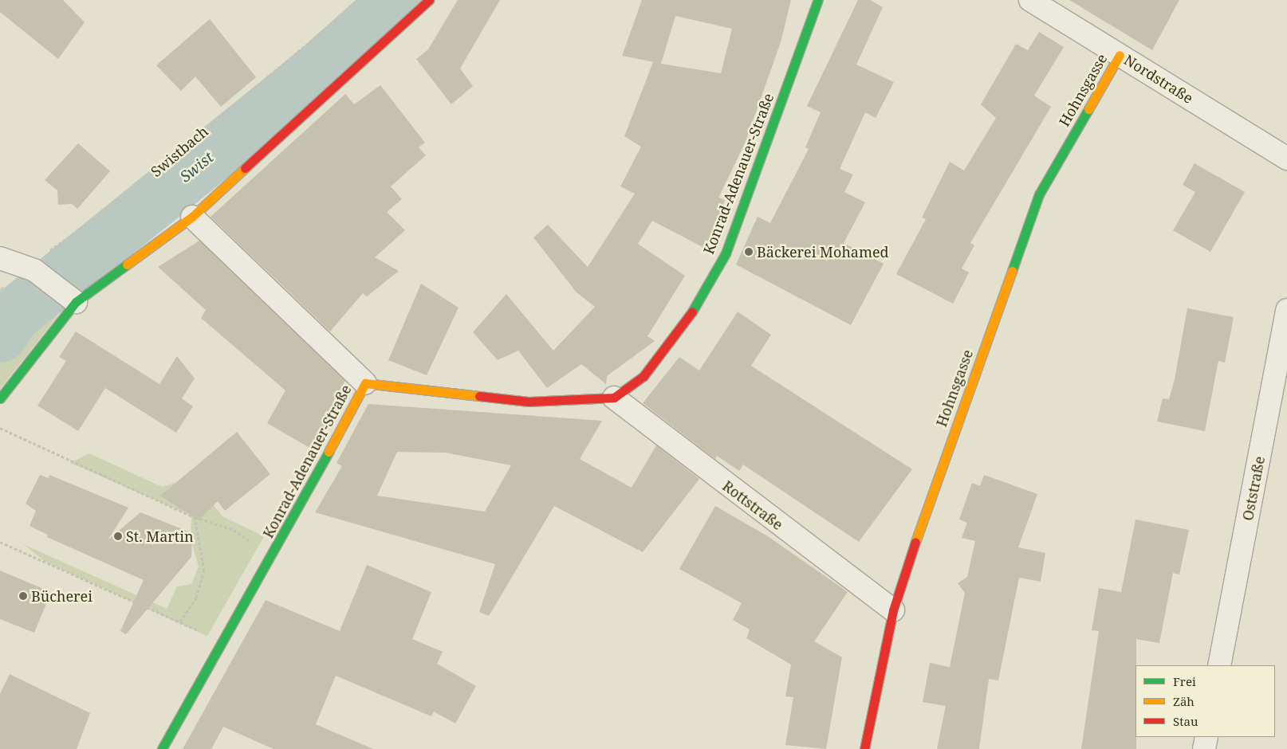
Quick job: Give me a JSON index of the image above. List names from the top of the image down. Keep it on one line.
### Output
{"streets":{"street":["Nordstraße","Hohnsgasse","Konrad-Adenauer-Straße","Oststraße","Rottstraße"],"path":["Swistbach"]},"crossings":[["Nordstraße","Hohnsgasse"],["Hohnsgasse","Rottstraße"],["Konrad-Adenauer-Straße","Rottstraße"]],"water":["Swist"],"places":["Bäckerei Mohamed","St. Martin","Bücherei"],"legend":["Frei","Zäh","Stau"]}
